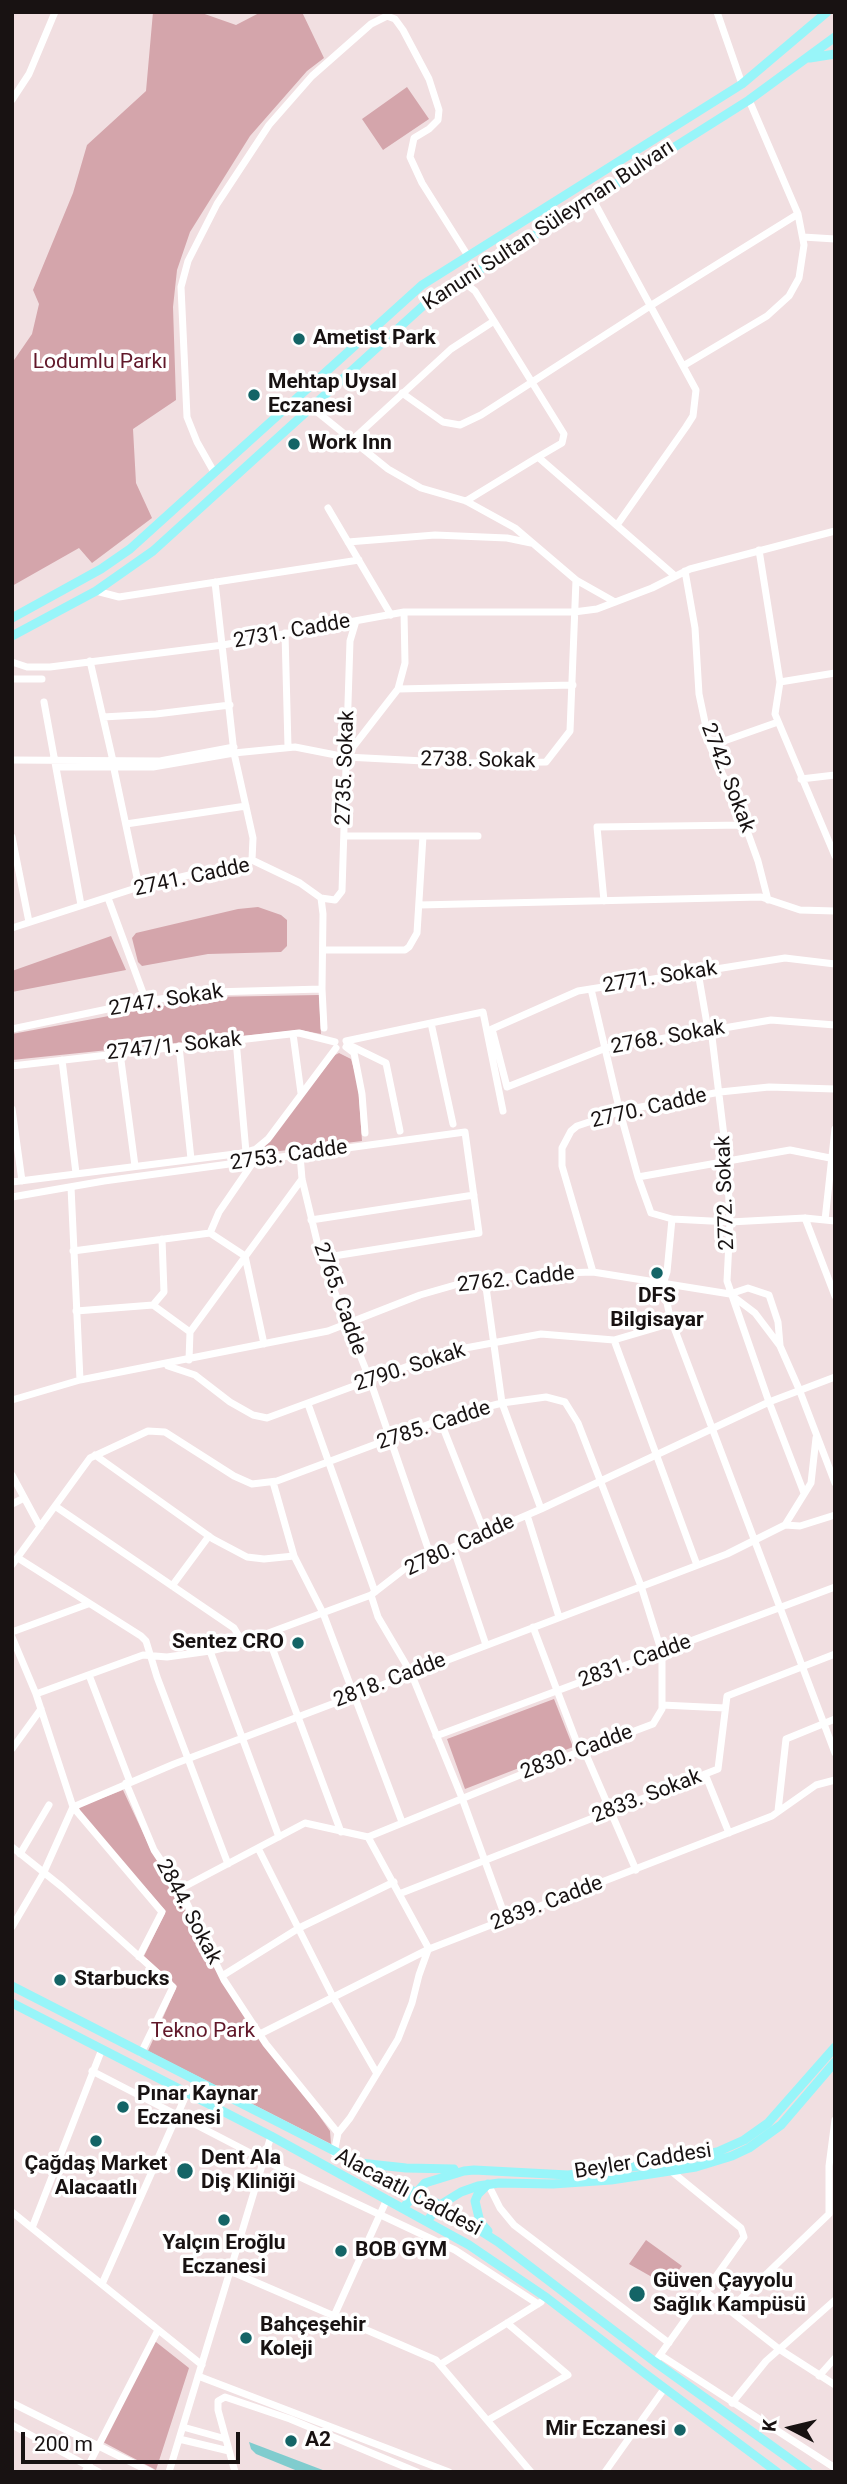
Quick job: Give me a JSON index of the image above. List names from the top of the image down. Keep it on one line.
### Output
{"streets":{"main road":["Kanuni Sultan Süleyman Bulvarı","Beyler Caddesi","Alacaatlı Caddesi"],"street":["2731. Cadde","2738. Sokak","2735. Sokak","2742. Sokak","2741. Cadde","2771. Sokak","2747. Sokak","2768. Sokak","2747/1. Sokak","2770. Cadde","2753. Cadde","2772. Sokak","2762. Cadde","2765. Cadde","2790. Sokak","2785. Cadde","2780. Cadde","2831. Cadde","2818. Cadde","2830. Cadde","2833. Sokak","2839. Cadde","2844. Sokak"]},"crossings":[["2731. Cadde","2738. Sokak"],["2731. Cadde","2735. Sokak"],["2731. Cadde","2742. Sokak"],["2738. Sokak","2735. Sokak"],["2735. Sokak","2741. Cadde"],["2771. Sokak","2768. Sokak"],["2771. Sokak","2772. Sokak"],["2768. Sokak","2772. Sokak"],["2770. Cadde","2772. Sokak"],["2770. Cadde","2762. Cadde"],["2753. Cadde","2765. Cadde"],["2772. Sokak","2762. Cadde"],["2772. Sokak","2780. Cadde"],["2762. Cadde","2765. Cadde"],["2762. Cadde","2790. Sokak"],["2765. Cadde","2790. Sokak"],["2765. Cadde","2785. Cadde"],["2765. Cadde","2780. Cadde"],["2785. Cadde","2780. Cadde"],["2785. Cadde","2818. Cadde"],["2780. Cadde","2844. Sokak"],["2818. Cadde","2844. Sokak"],["2839. Cadde","2844. Sokak"],["Beyler Caddesi","Alacaatlı Caddesi"]],"parks":["Lodumlu Parkı","Tekno Park"],"places":["Ametist Park","Mehtap Uysal Eczanesi","Work Inn","DFS Bilgisayar","Sentez CRO","Starbucks","Pınar Kaynar Eczanesi","Çağdaş Market Alacaatlı","Dent Ala Diş Kliniği","Yalçın Eroğlu Eczanesi","BOB GYM","Güven Çayyolu Sağlık Kampüsü","Bahçeşehir Koleji","Mir Eczanesi","A2"],"scale_bar":"200 m","north":"left"}
